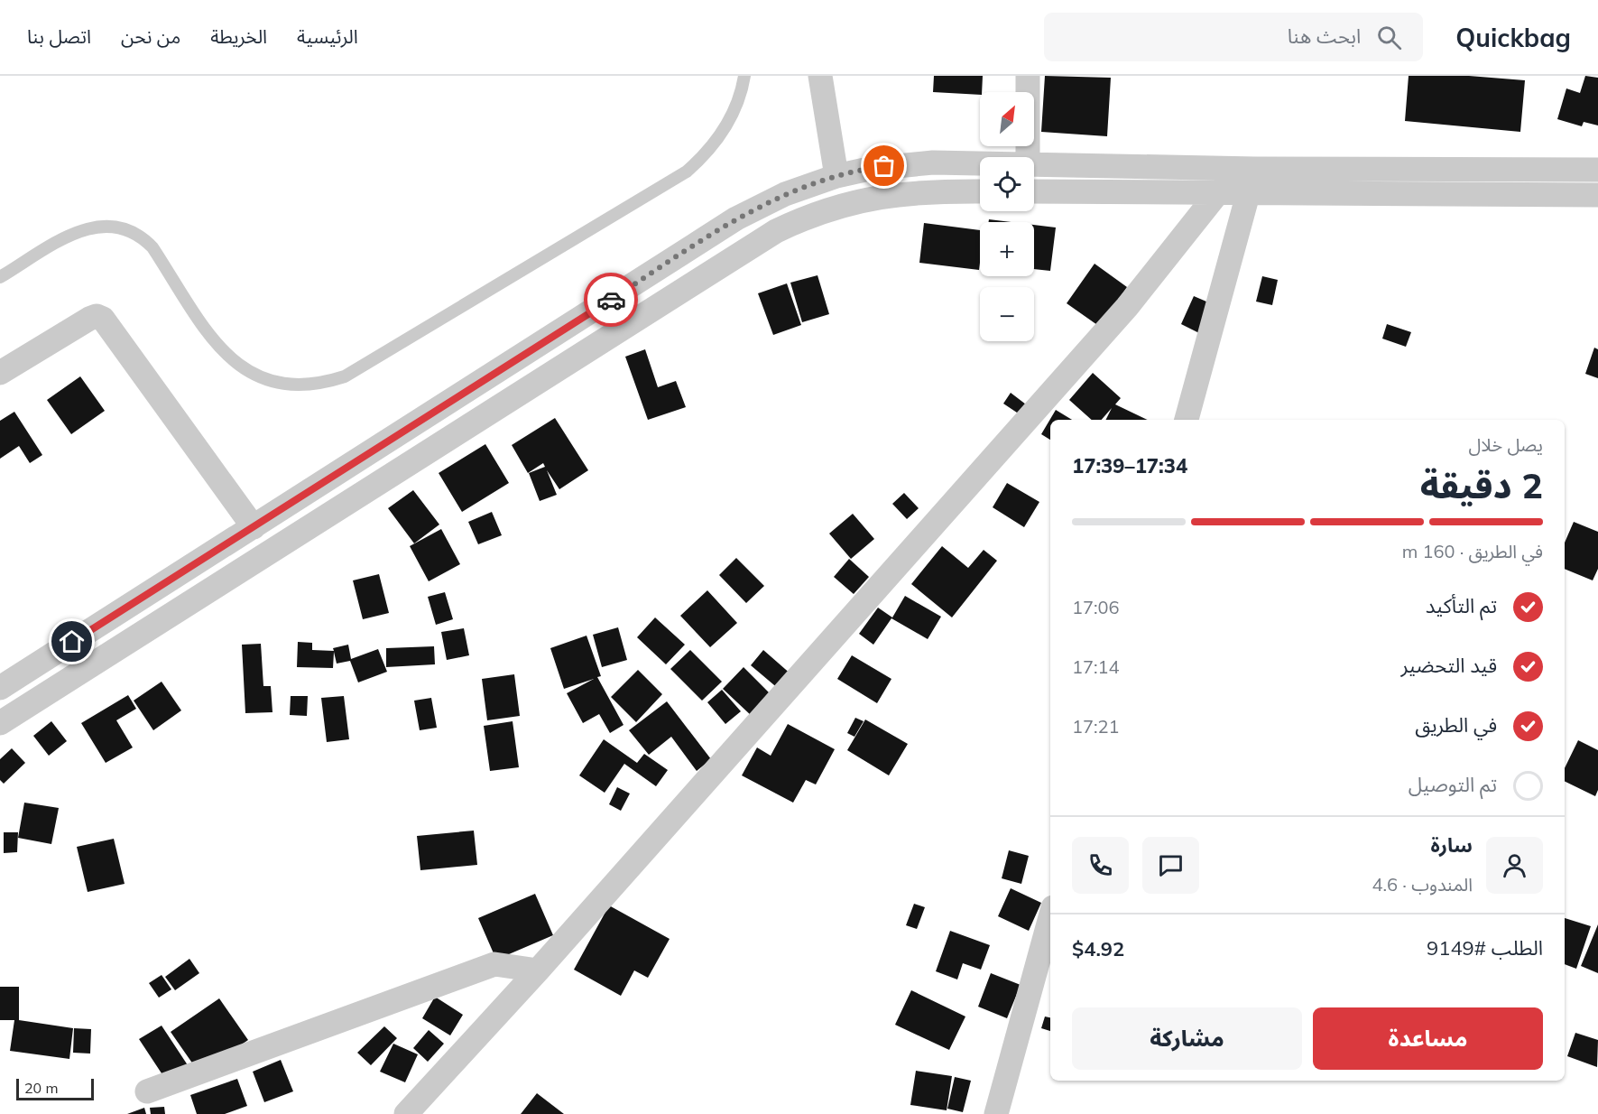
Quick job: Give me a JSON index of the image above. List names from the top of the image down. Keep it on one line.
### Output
{"scale_bar":"20 m","north":"top right","page":{"header":"Quickbag","search":"ابحث هنا","nav":["الرئيسية","الخريطة","من نحن","اتصل بنا"],"map_buttons":["+","−"],"heading":["2 دقيقة","يصل خلال","17:34–17:39"],"panel":["سارة","المندوب · 4.6","الطلب #9149","$4.92"],"bar":"في الطريق · 160 m","list":[["تم التأكيد","17:06"],["قيد التحضير","17:14"],["في الطريق","17:21"],"تم التوصيل"],"buttons":["مساعدة","مشاركة"],"scale":"20 m"}}
